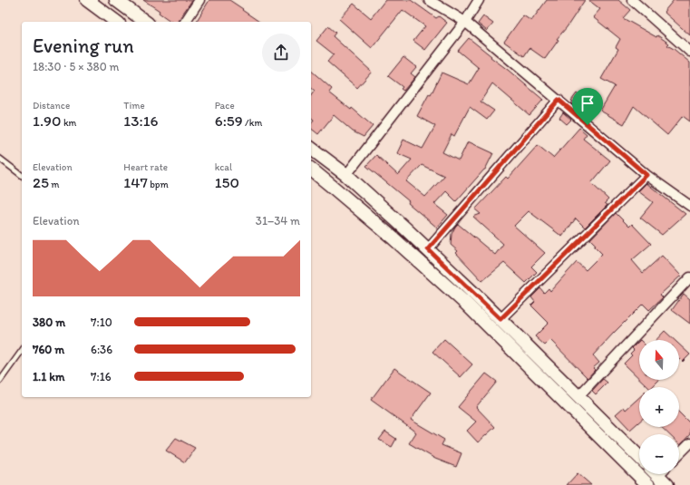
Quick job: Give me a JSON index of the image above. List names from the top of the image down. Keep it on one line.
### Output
{"north":"top","page":{"heading":["Evening run","18:30 · 5 × 380 m"],"stats":[["Distance","1.90 km"],["Time","13:16"],["Pace","6:59 /km"],["Elevation","25 m"],["Heart rate","147 bpm"],["kcal","150"]],"chart":["Elevation","31–34 m"],"list":[{"name":"380 m","note":"7:10"},{"name":"760 m","note":"6:36"},{"name":"1.1 km","note":"7:16"}],"map_buttons":["+","−"]}}
